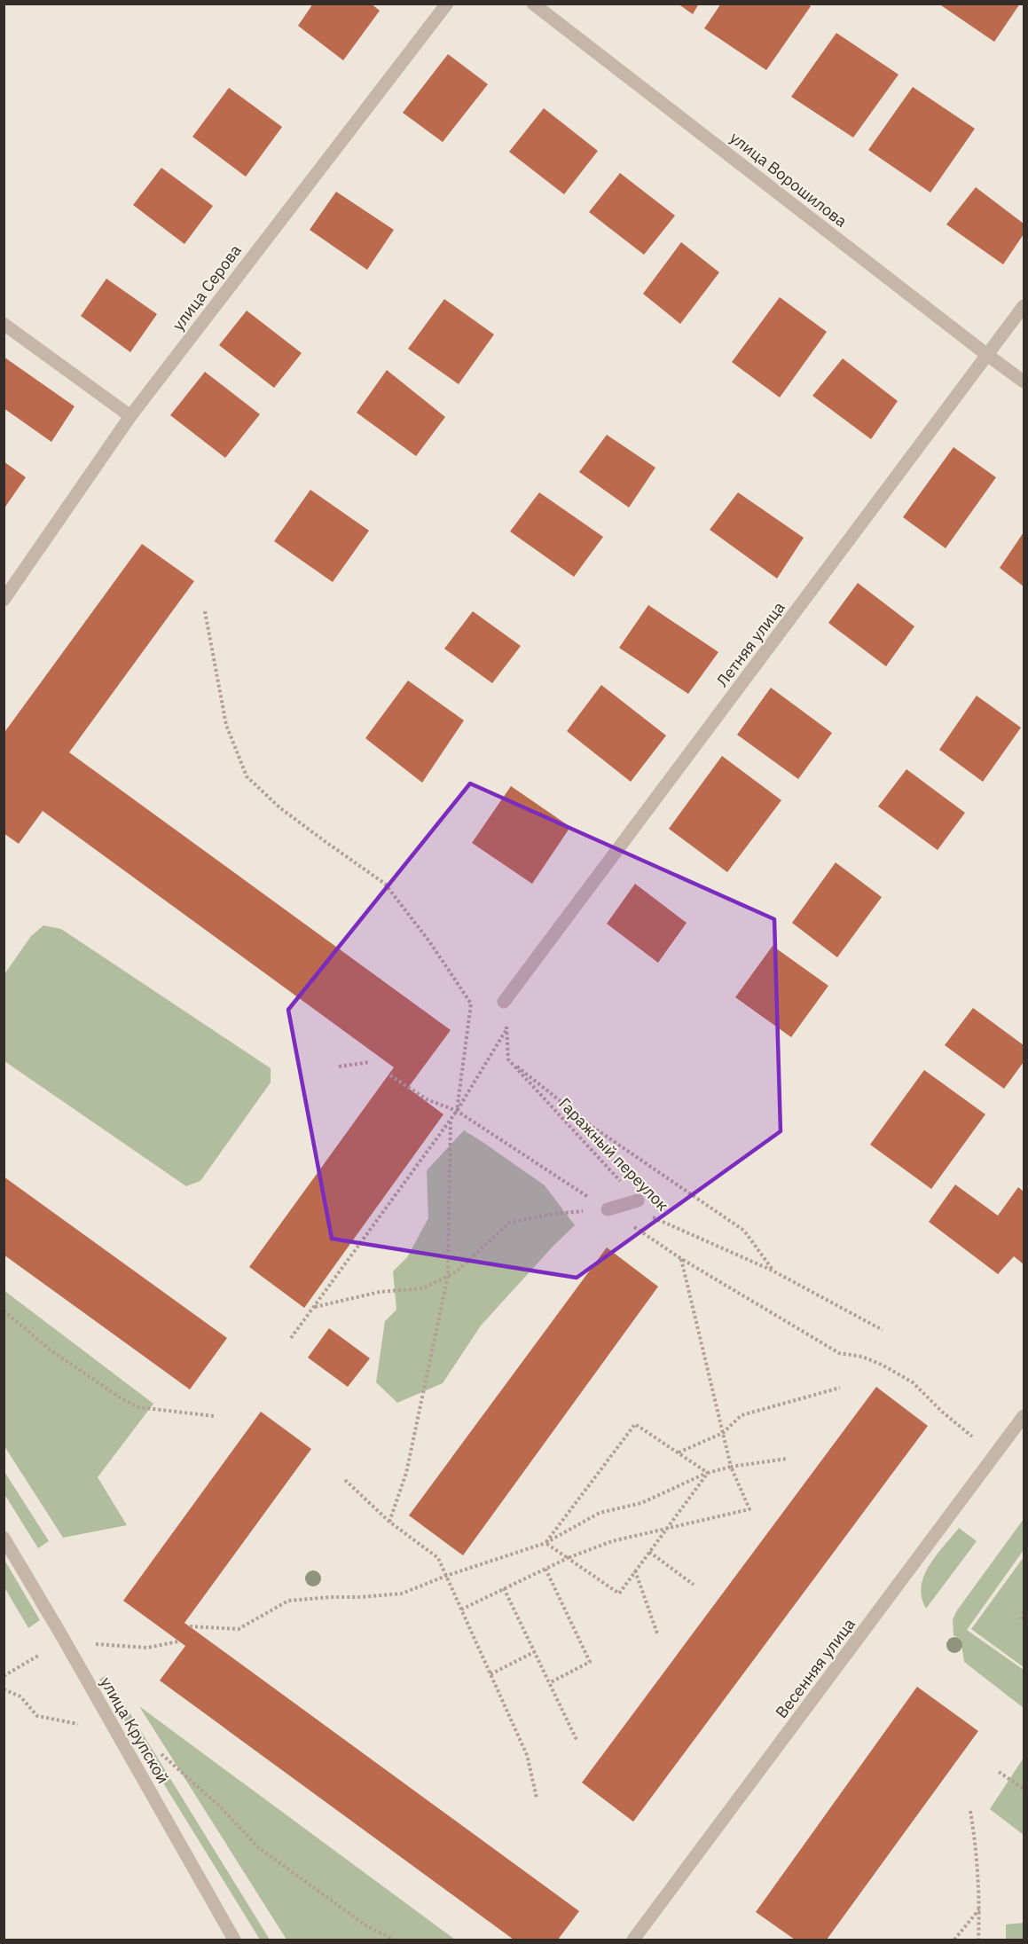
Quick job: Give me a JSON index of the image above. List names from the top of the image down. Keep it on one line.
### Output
{"streets":{"street":["улица Ворошилова","улица Серова","Летняя улица","Весенняя улица","улица Крупской"],"path":["Гаражный переулок"]},"crossings":[["улица Ворошилова","Летняя улица"]]}
